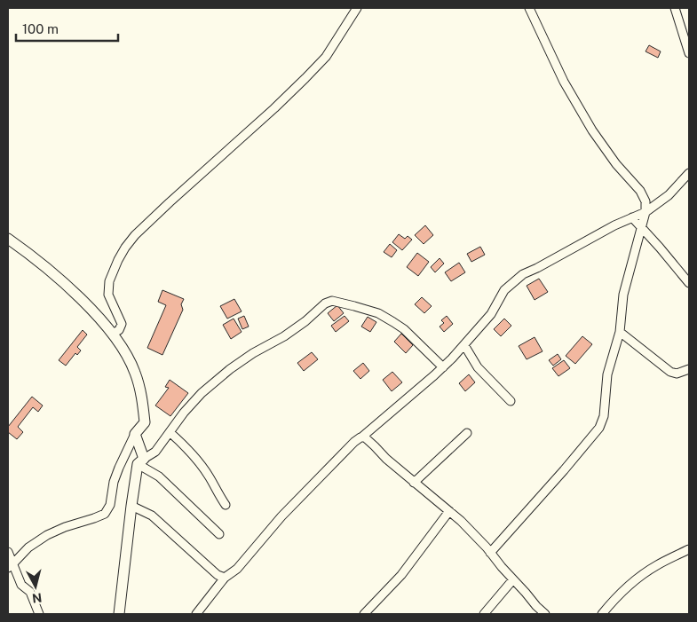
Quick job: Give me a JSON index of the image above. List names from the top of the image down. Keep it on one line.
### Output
{"scale_bar":"100 m","north":"bottom"}
